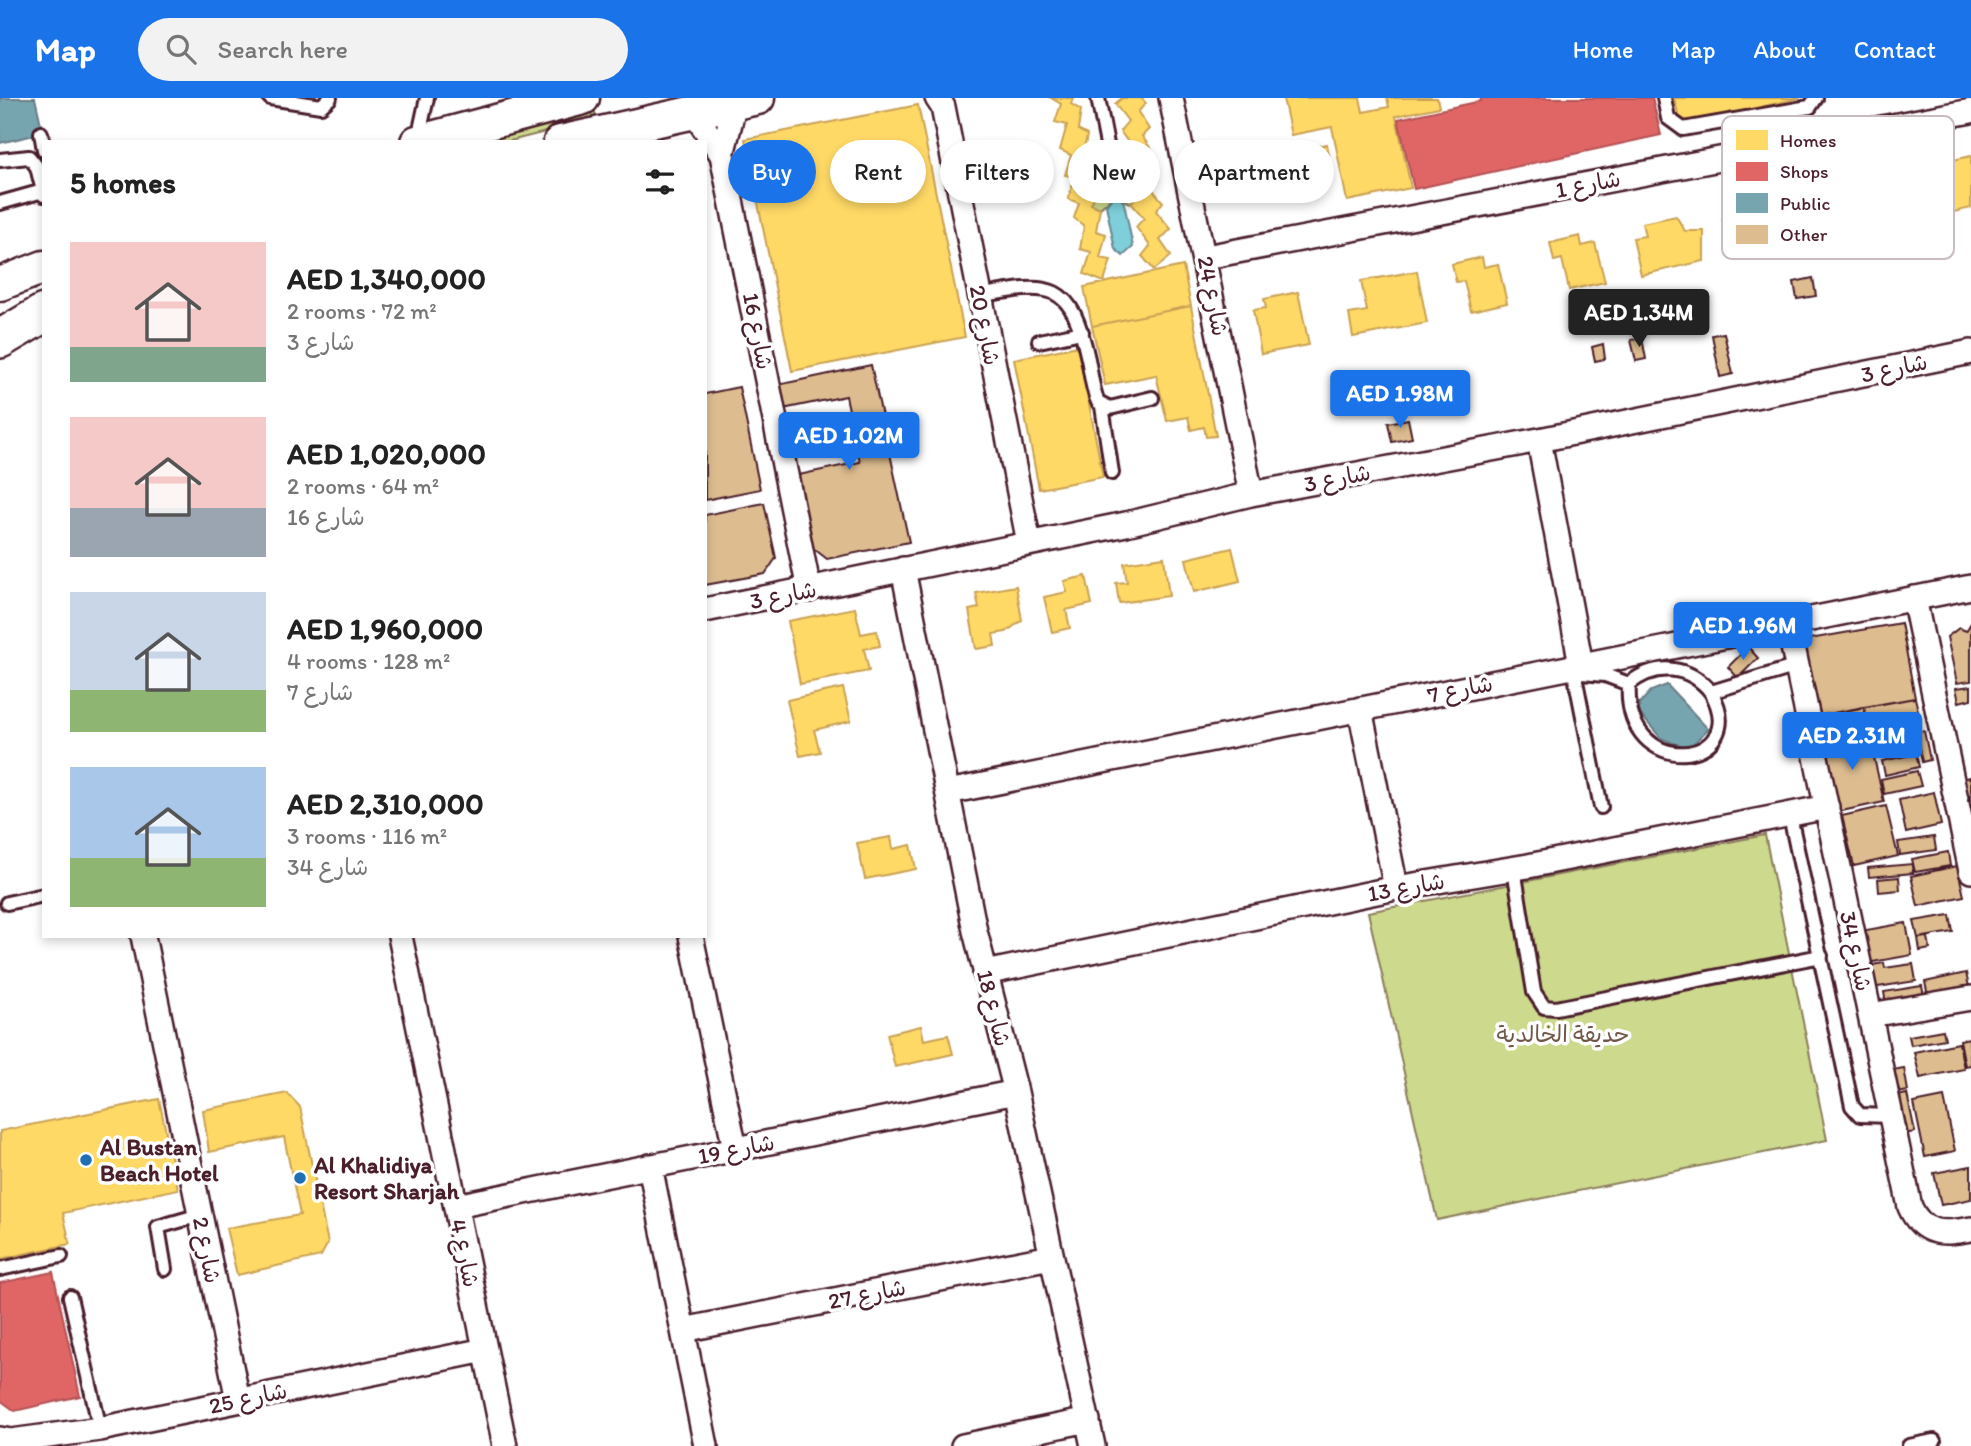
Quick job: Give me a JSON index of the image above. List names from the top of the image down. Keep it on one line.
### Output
{"streets":{"street":["شارع 1","شارع 24","شارع 20","شارع 16","شارع 3","شارع 7","شارع 13","شارع 34","شارع 18","شارع 19","شارع 2","شارع 4","شارع 27","شارع 25"]},"crossings":[["شارع 1","شارع 24"],["شارع 24","شارع 3"],["شارع 20","شارع 3"],["شارع 16","شارع 3"],["شارع 3","شارع 18"],["شارع 7","شارع 34"],["شارع 7","شارع 18"],["شارع 13","شارع 34"],["شارع 13","شارع 18"],["شارع 18","شارع 19"],["شارع 18","شارع 27"],["شارع 19","شارع 4"],["شارع 2","شارع 25"],["شارع 4","شارع 25"]],"parks":["حديقة الخالدية"],"places":["Al Bustan Beach Hotel","Al Khalidiya Resort Sharjah"],"legend":["Homes","Shops","Public","Other"],"page":{"header":"Map","search":"Search here","nav":["Home","Map","About","Contact"],"chip":["Buy","Rent","Filters","New","Apartment"],"heading":"5 homes","list":[{"name":"AED 1,340,000","note":"2 rooms · 72 m² · شارع 3"},{"name":"AED 1,020,000","note":"2 rooms · 64 m² · شارع 16"},{"name":"AED 1,960,000","note":"4 rooms · 128 m² · شارع 7"},{"name":"AED 2,310,000","note":"3 rooms · 116 m² · شارع 34"}],"price":["AED 1.34M","AED 1.98M","AED 1.02M","AED 1.96M","AED 2.31M"]}}
